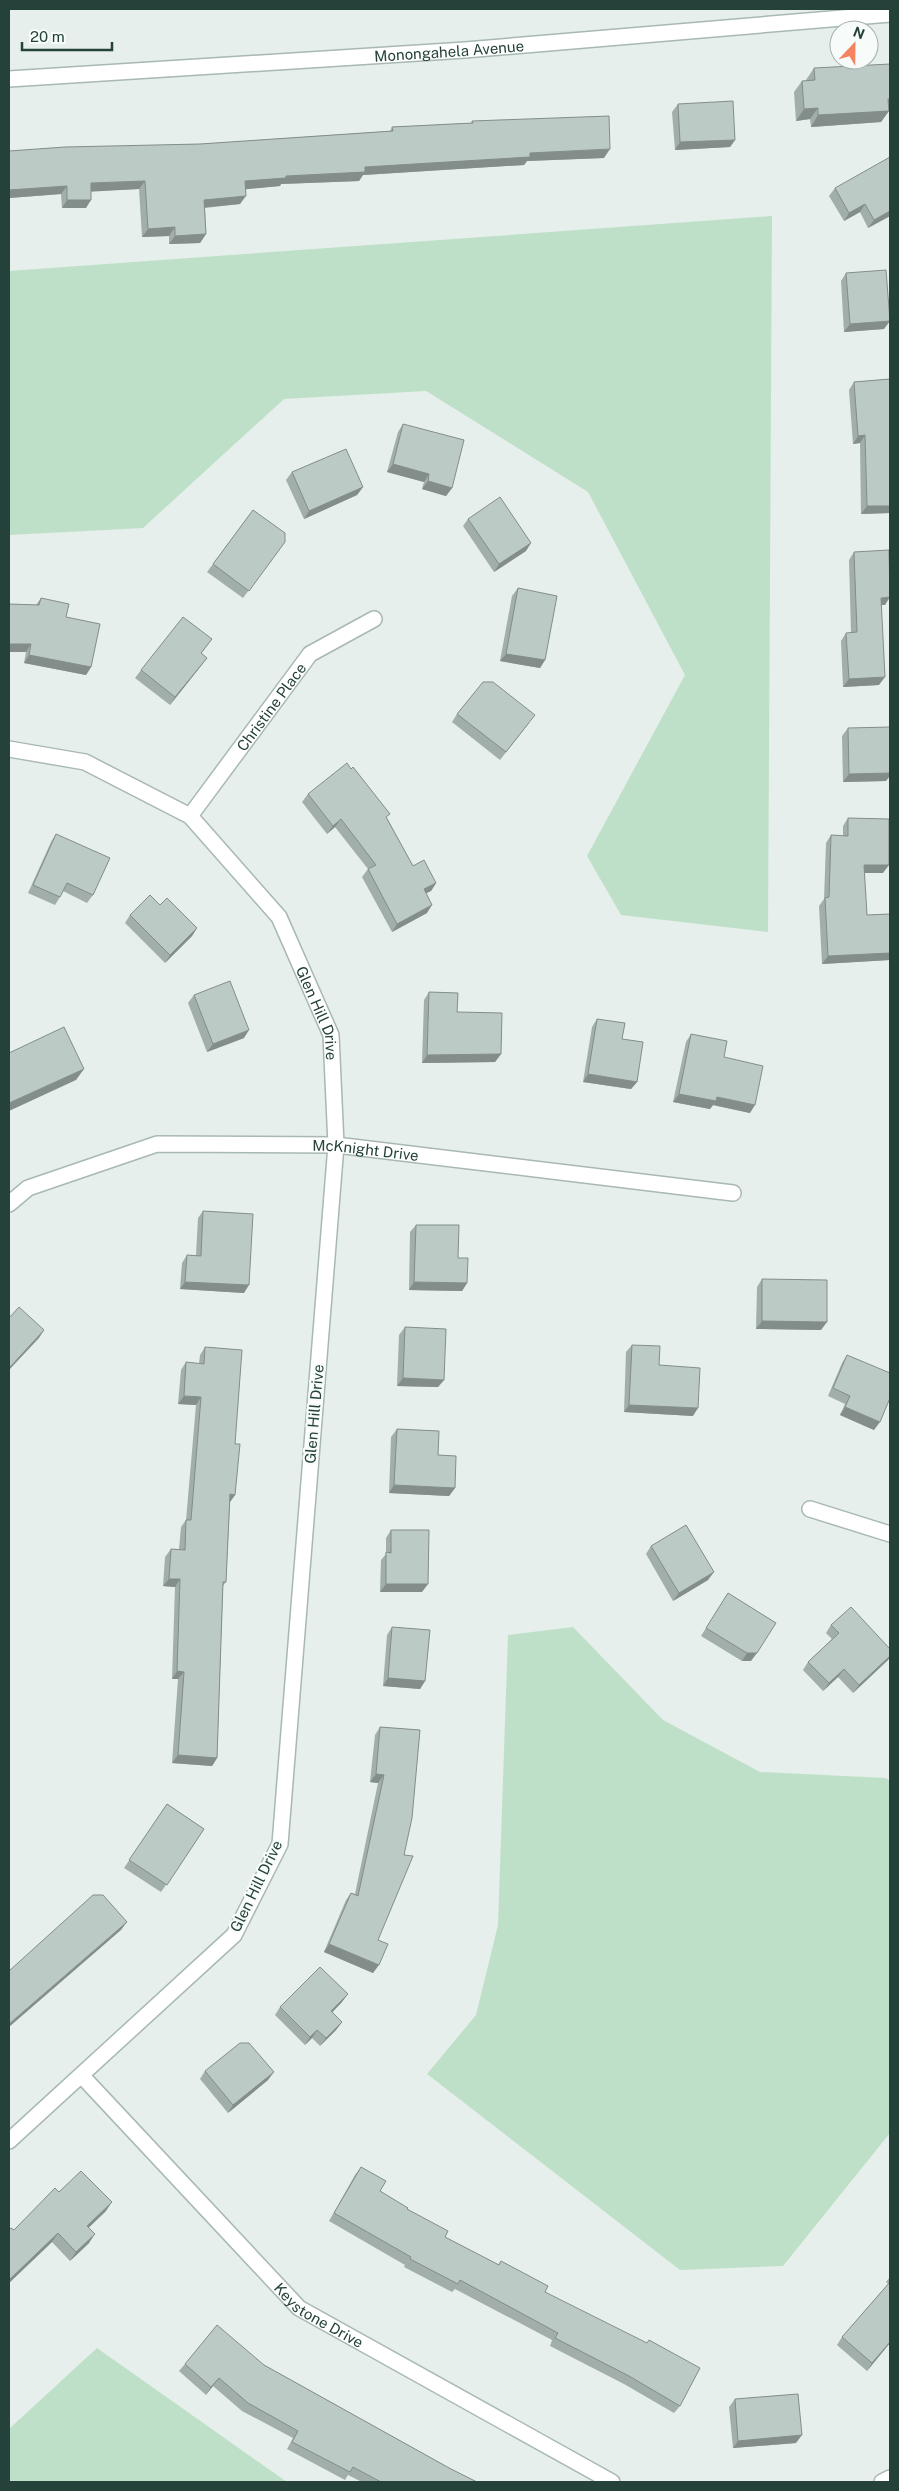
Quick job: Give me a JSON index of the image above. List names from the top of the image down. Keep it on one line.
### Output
{"streets":{"street":["Monongahela Avenue","Christine Place","Glen Hill Drive","McKnight Drive","Keystone Drive"]},"crossings":[["Christine Place","Glen Hill Drive"],["Glen Hill Drive","McKnight Drive"],["Glen Hill Drive","Keystone Drive"]],"scale_bar":"20 m","north":"top"}
